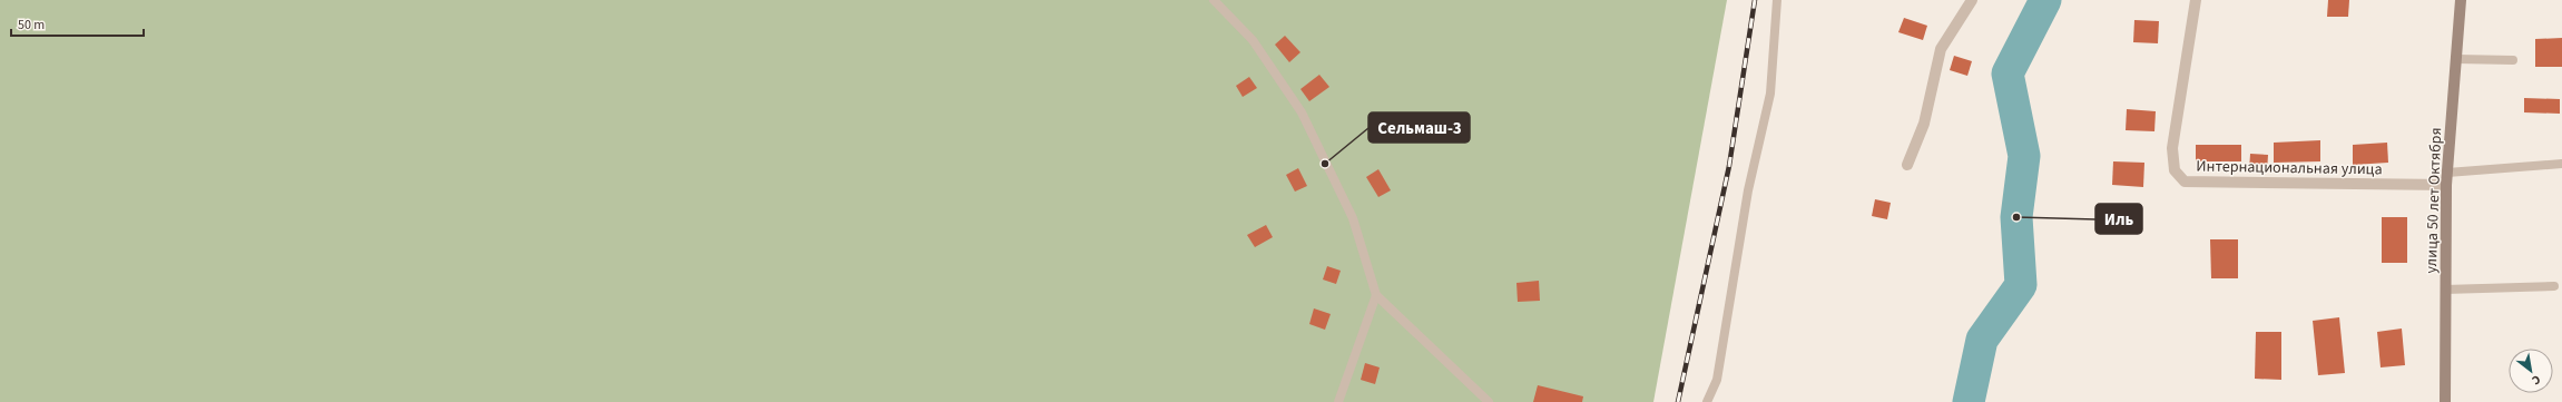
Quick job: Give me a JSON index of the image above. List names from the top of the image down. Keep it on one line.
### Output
{"streets":{"street":["Интернациональная улица","улица 50 лет Октября"]},"crossings":[["Интернациональная улица","улица 50 лет Октября"]],"places":["Сельмаш-3","Иль"],"scale_bar":"50 m","north":"bottom right"}
